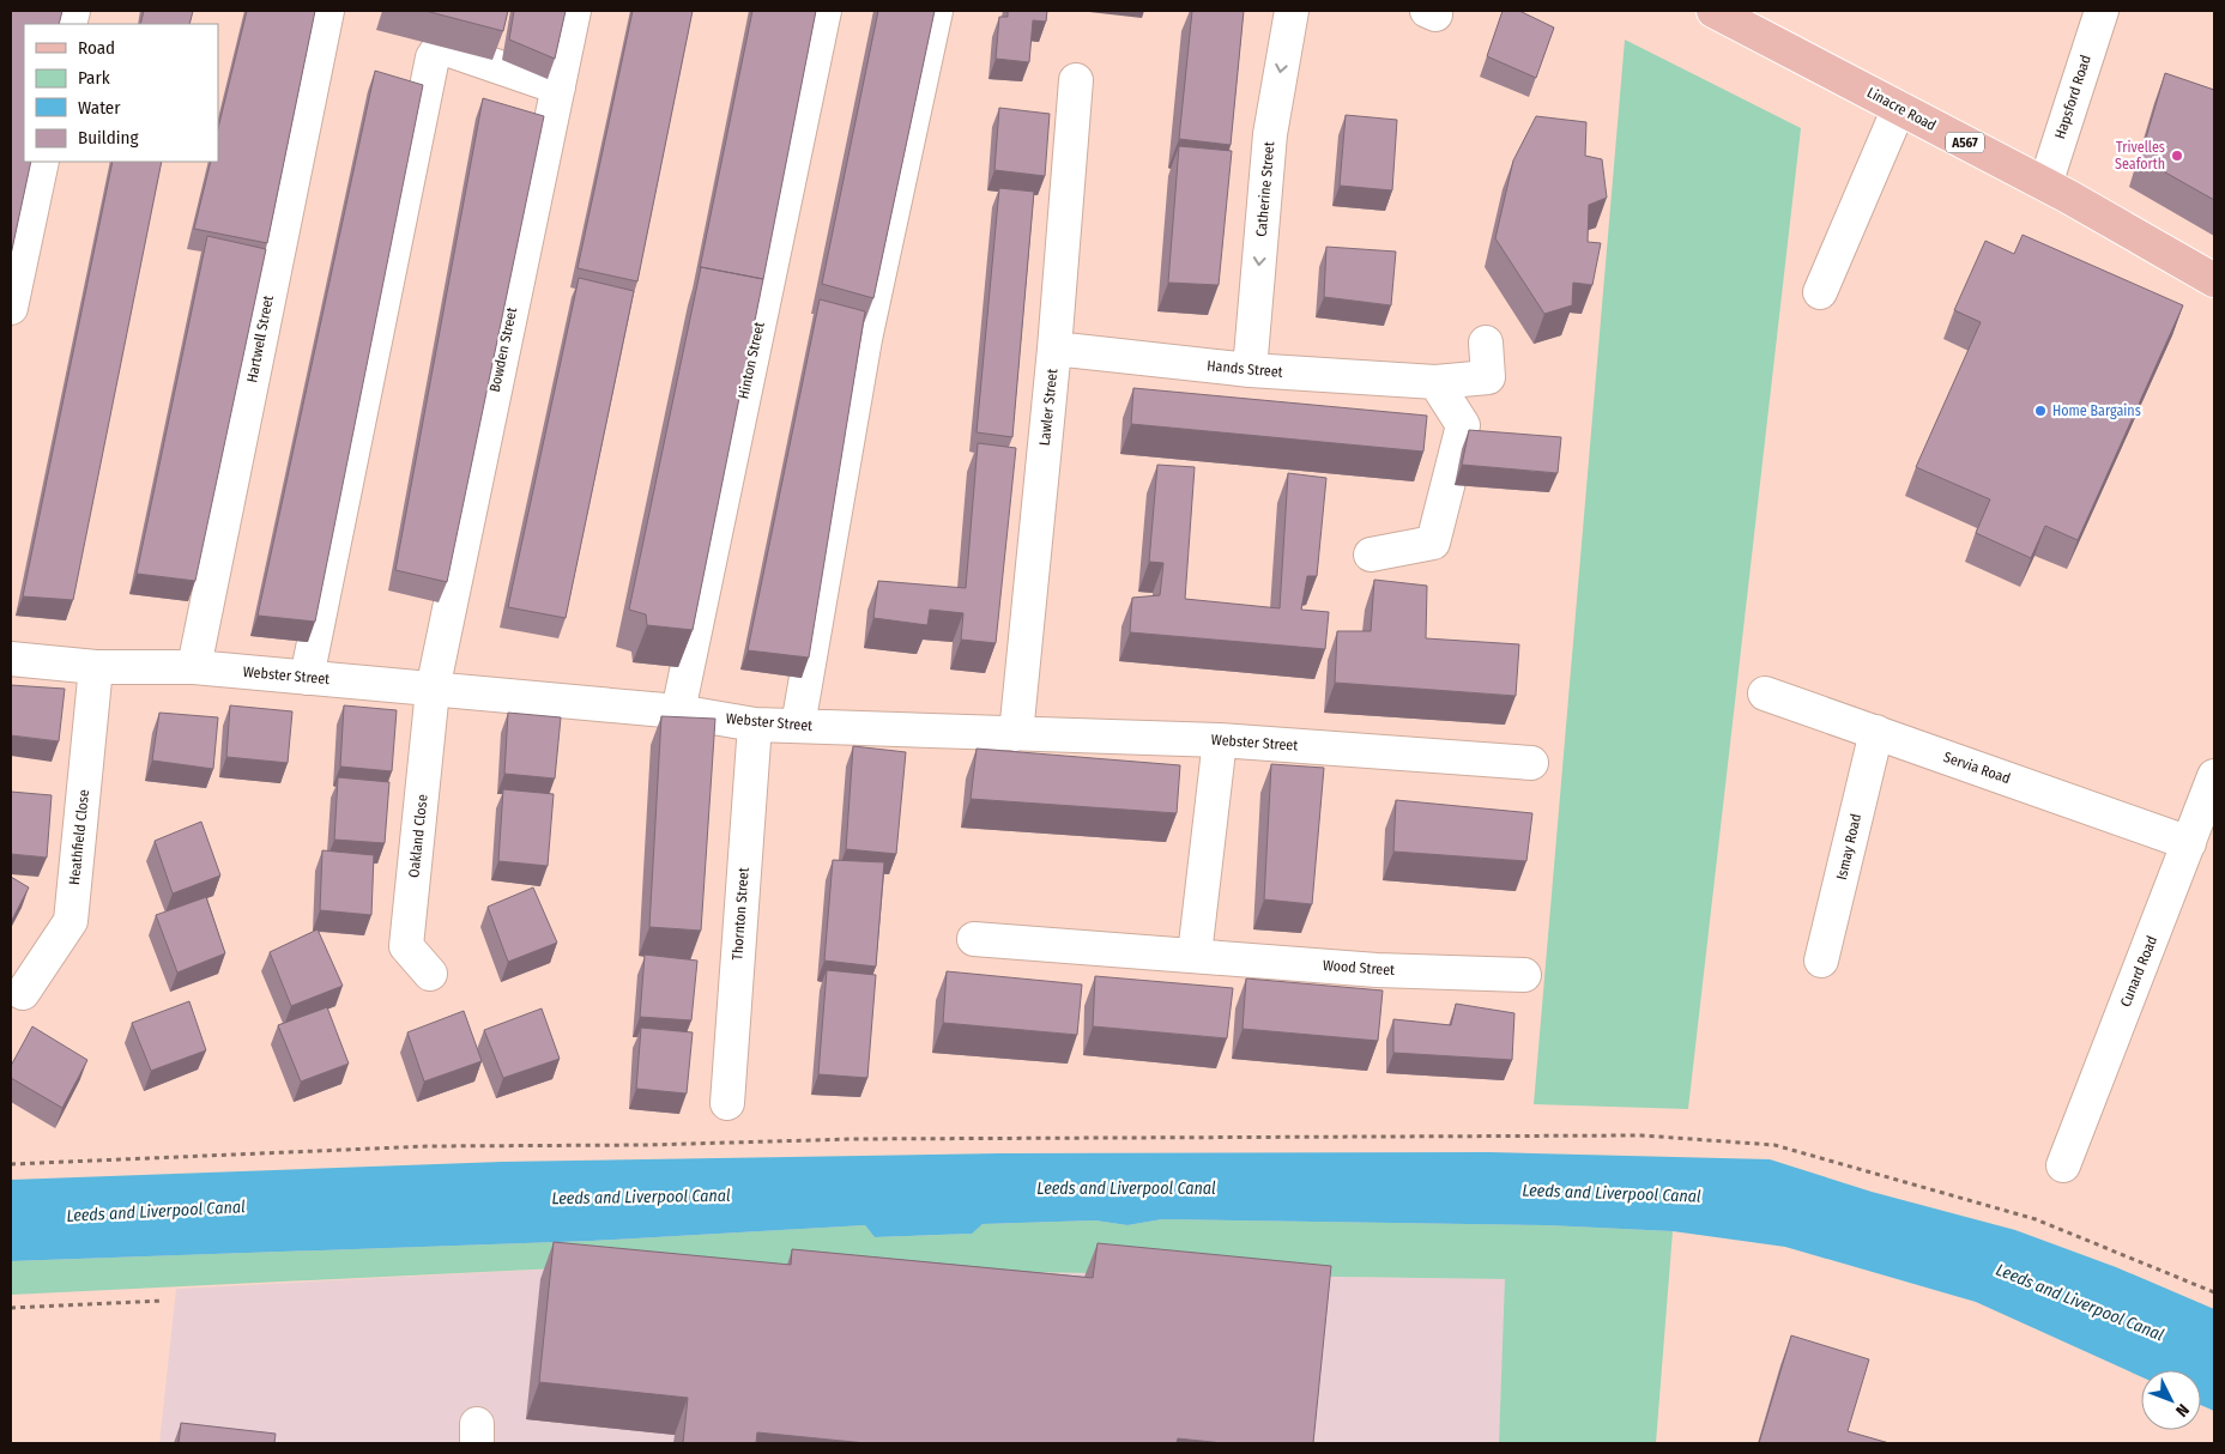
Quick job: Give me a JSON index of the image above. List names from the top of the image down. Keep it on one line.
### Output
{"streets":{"main road":["Linacre Road","A567"],"street":["Hapsford Road","Catherine Street","Hartwell Street","Bowden Street","Hinton Street","Hands Street","Lawler Street","Webster Street","Servia Road","Oakland Close","Heathfield Close","Ismay Road","Thornton Street","Wood Street","Cunard Road"]},"crossings":[["Hapsford Road","Linacre Road"],["Catherine Street","Hands Street"],["Hartwell Street","Webster Street"],["Bowden Street","Webster Street"],["Bowden Street","Oakland Close"],["Hinton Street","Webster Street"],["Hands Street","Lawler Street"],["Lawler Street","Webster Street"],["Webster Street","Oakland Close"],["Webster Street","Heathfield Close"],["Webster Street","Thornton Street"],["Servia Road","Ismay Road"],["Servia Road","Cunard Road"]],"one_way":["Catherine Street"],"water":["Leeds and Liverpool Canal"],"places":["Trivelles Seaforth","Home Bargains"],"legend":["Road","Park","Water","Building"],"north":"bottom right"}
